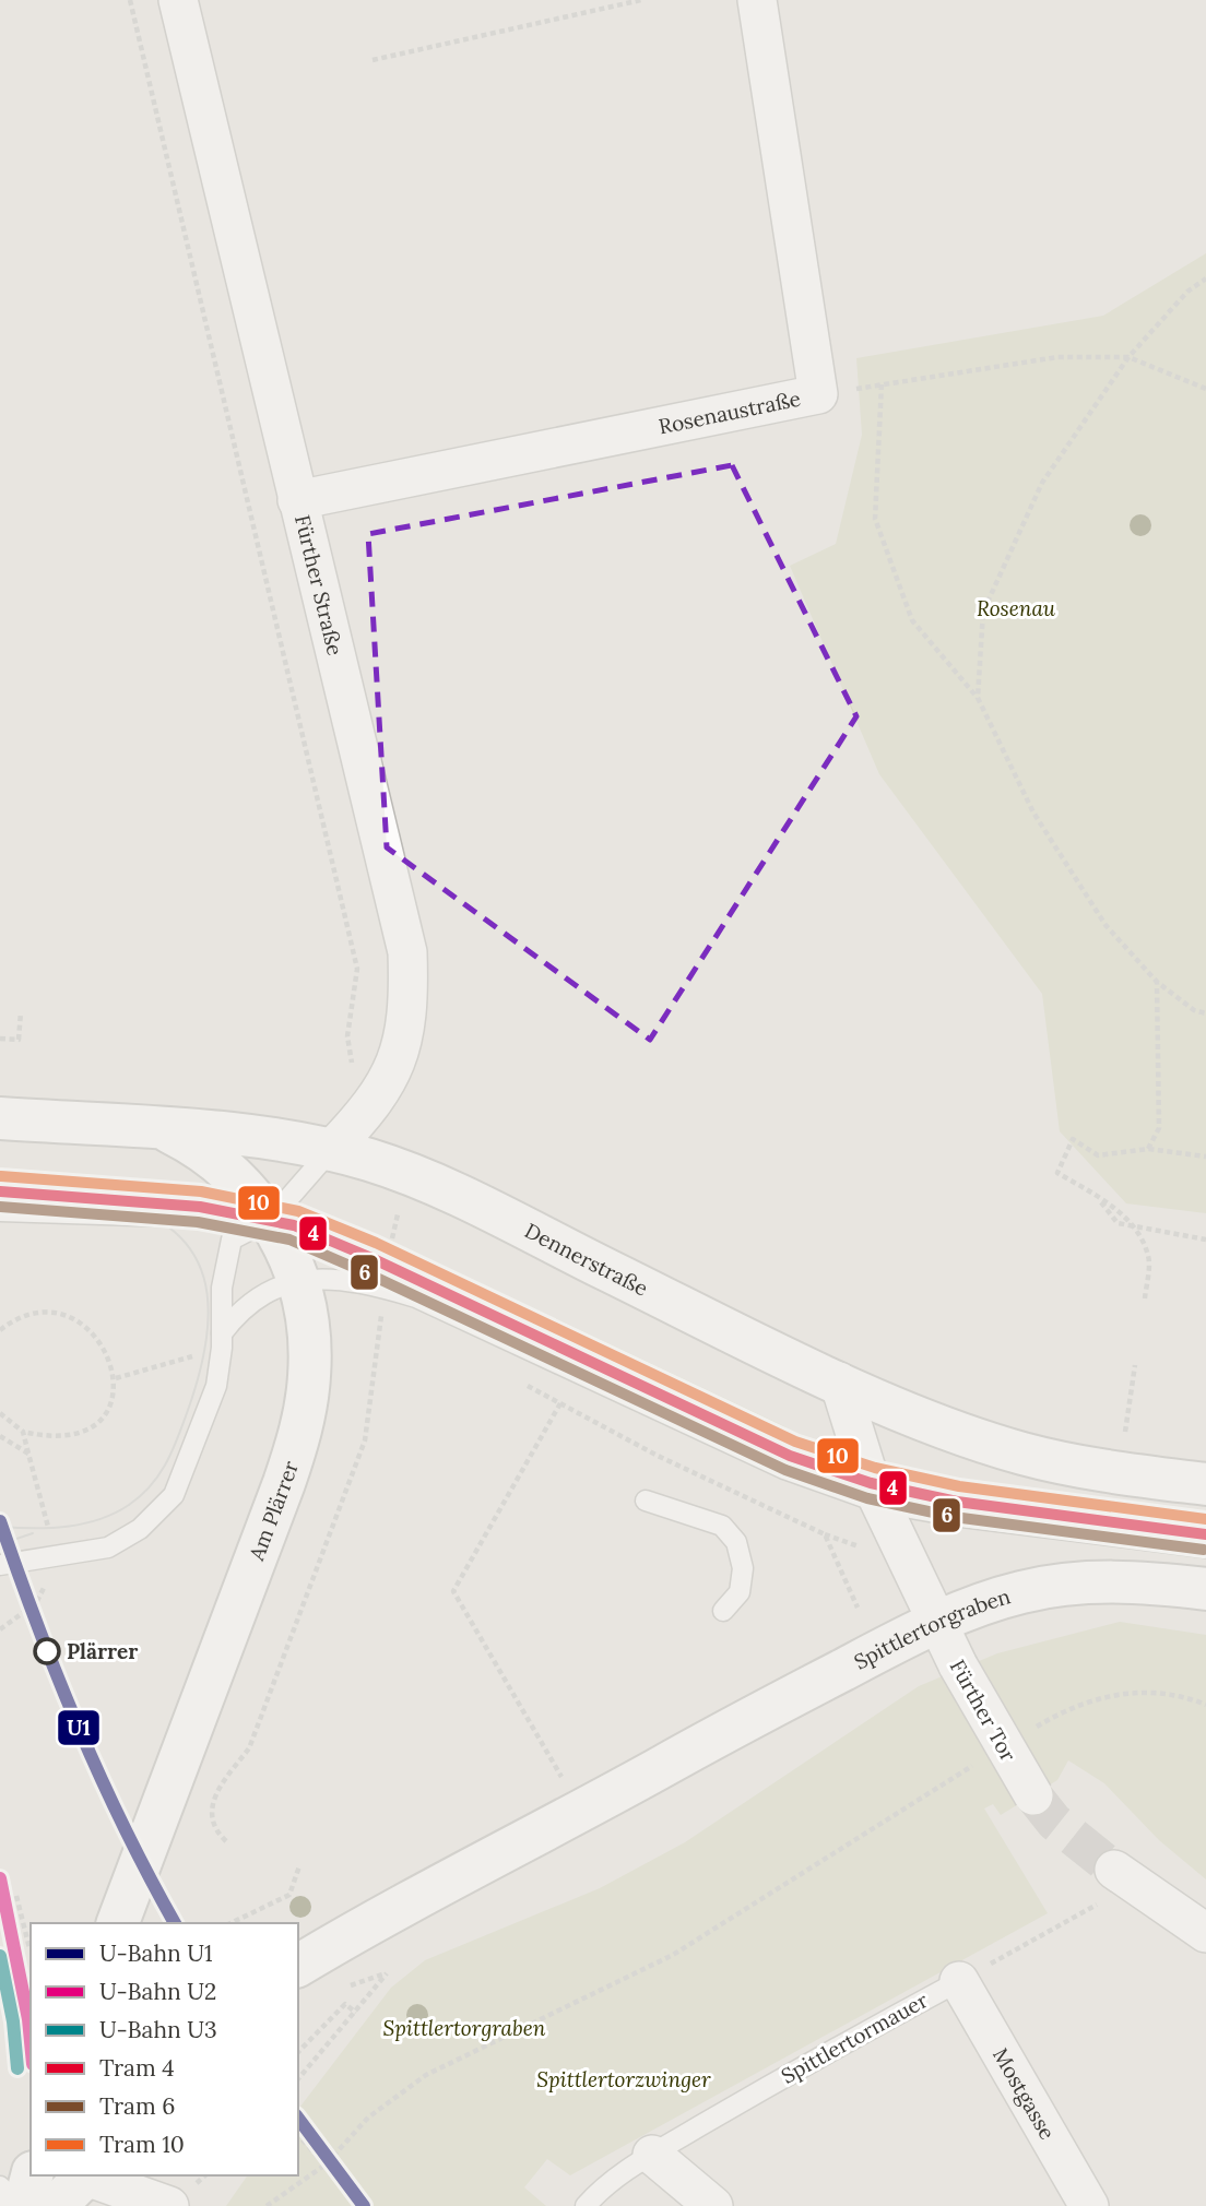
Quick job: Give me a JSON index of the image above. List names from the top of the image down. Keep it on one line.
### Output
{"streets":{"main road":["Dennerstraße","Am Plärrer","Spittlertorgraben"],"street":["Rosenaustraße","Fürther Straße","Fürther Tor","Mostgasse"],"lane":["Spittlertormauer"]},"crossings":[["Rosenaustraße","Fürther Straße"],["Fürther Straße","Dennerstraße"],["Fürther Straße","Am Plärrer"],["Dennerstraße","Am Plärrer"],["Spittlertorgraben","Fürther Tor"],["Spittlertormauer","Mostgasse"]],"parks":["Rosenau","Spittlertorgraben","Spittlertorzwinger"],"places":["Plärrer"],"lines":["tram line 10","tram line 4","tram line 6","metro line U1","metro line U2","metro line U3"],"legend":["U-Bahn U1","U-Bahn U2","U-Bahn U3","Tram 4","Tram 6","Tram 10"]}
